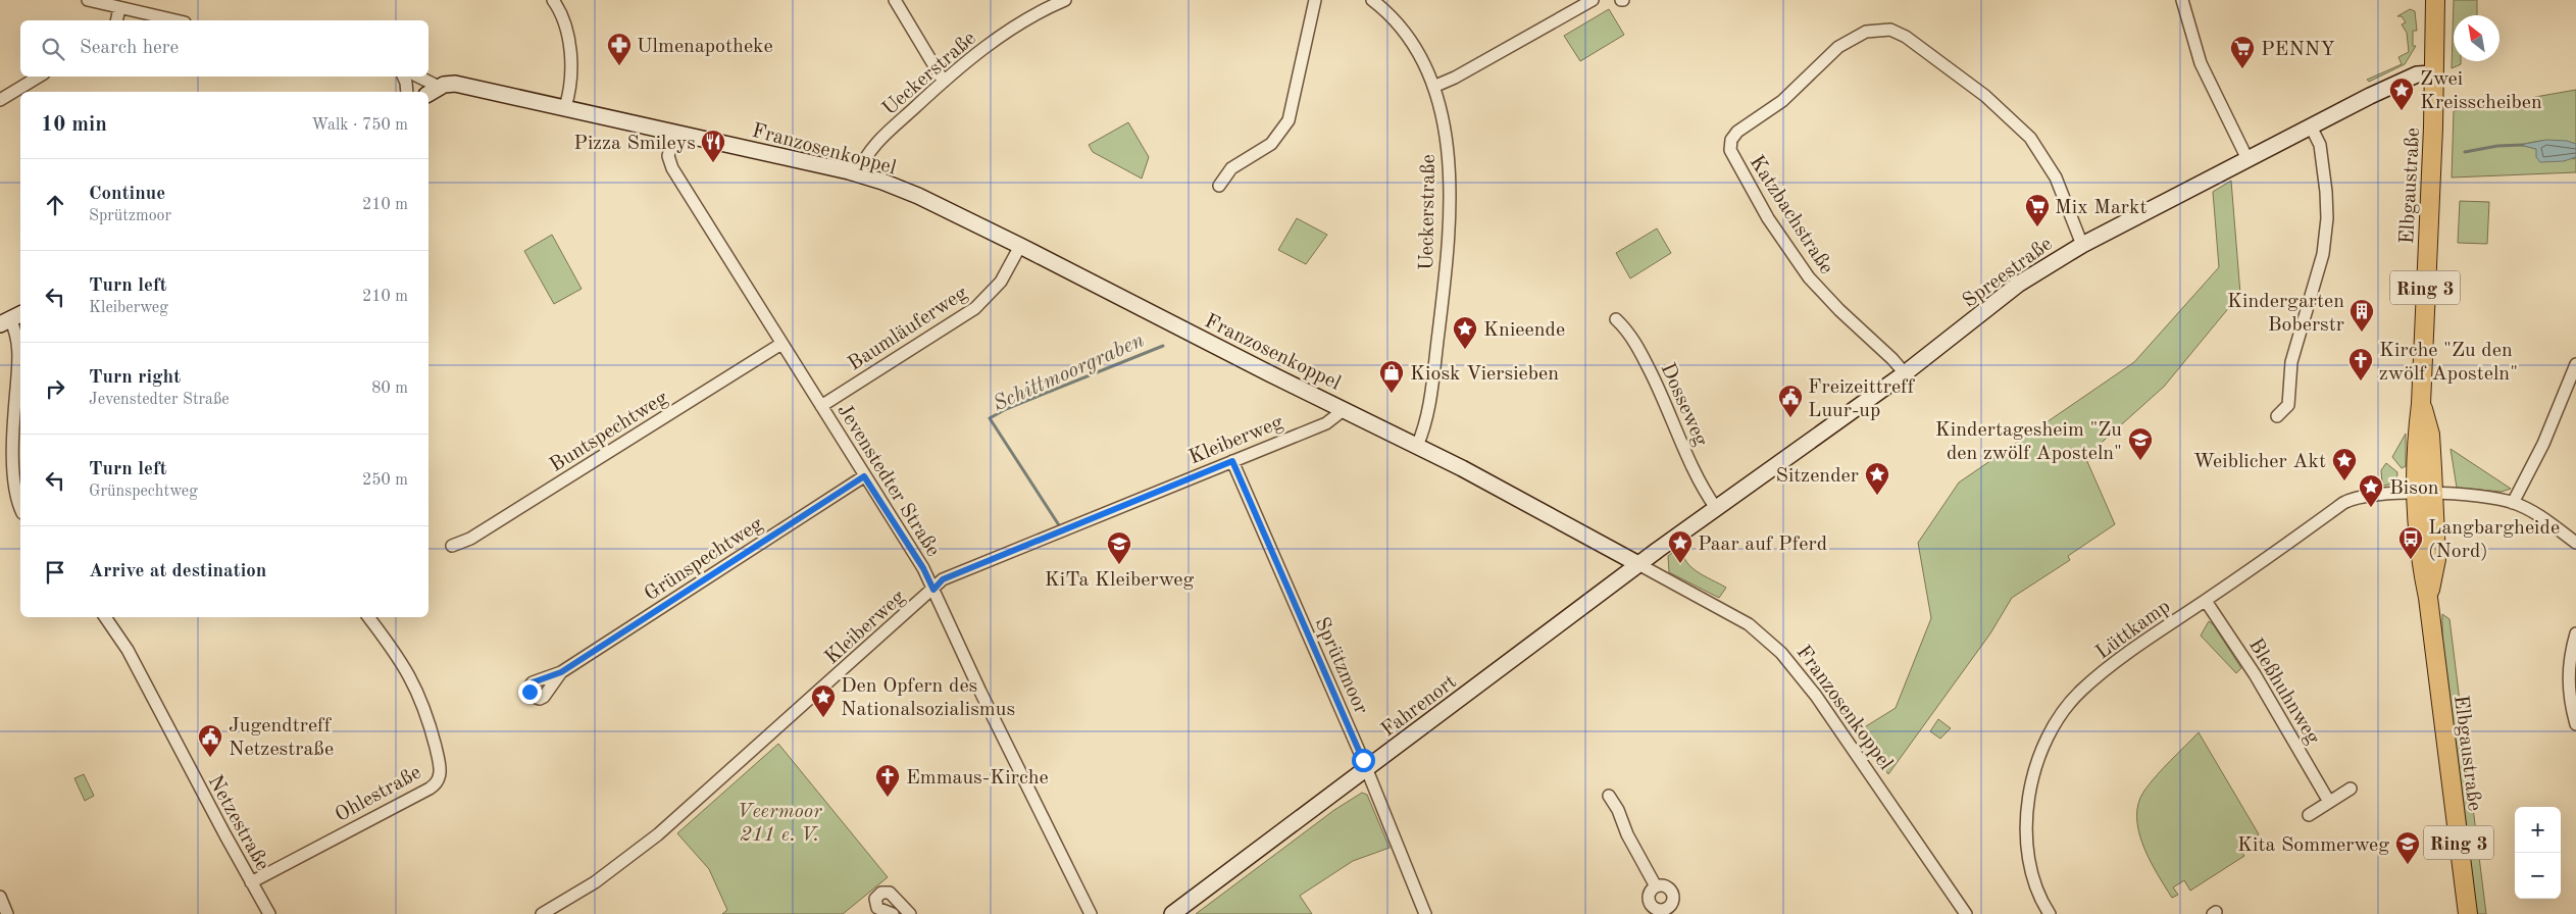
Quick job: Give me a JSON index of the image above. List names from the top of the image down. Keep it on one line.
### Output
{"streets":{"main road":["Elbgaustraße","Ring 3"],"street":["Ueckerstraße","Franzosenkoppel","Katzbachstraße","Spreestraße","Baumläuferweg","Dosseweg","Buntspechtweg","Kleiberweg","Jevenstedter Straße","Grünspechtweg","Lüttkamp","Sprützmoor","Bleßhuhnweg","Fahrenort","Ohlestraße","Netzestraße"]},"crossings":[["Ueckerstraße","Franzosenkoppel"],["Franzosenkoppel","Spreestraße"],["Franzosenkoppel","Baumläuferweg"],["Franzosenkoppel","Kleiberweg"],["Franzosenkoppel","Jevenstedter Straße"],["Franzosenkoppel","Fahrenort"],["Elbgaustraße","Spreestraße"],["Elbgaustraße","Lüttkamp"],["Katzbachstraße","Spreestraße"],["Spreestraße","Dosseweg"],["Spreestraße","Fahrenort"],["Baumläuferweg","Jevenstedter Straße"],["Buntspechtweg","Jevenstedter Straße"],["Kleiberweg","Jevenstedter Straße"],["Kleiberweg","Sprützmoor"],["Jevenstedter Straße","Grünspechtweg"],["Lüttkamp","Bleßhuhnweg"],["Sprützmoor","Fahrenort"],["Ohlestraße","Netzestraße"]],"water":["Schittmoorgraben"],"parks":["Veermoor 211 e. V."],"places":{"pharmacy":["Ulmenapotheke"],"supermarket":["PENNY","Mix Markt"],"place":["Zwei Kreisscheiben","Knieende","Weiblicher Akt","Sitzender","Bison","Paar auf Pferd","Den Opfern des Nationalsozialismus"],"restaurant":["Pizza Smileys"],"building":["Kindergarten Boberstr"],"church":["Kirche \"Zu den zwölf Aposteln\"","Emmaus-Kirche"],"shop":["Kiosk Viersieben"],"public building":["Freizeittreff Luur-up","Jugendtreff Netzestraße"],"school or university":["Kindertagesheim \"Zu den zwölf Aposteln\"","KiTa Kleiberweg","Kita Sommerweg"],"bus stop":["Langbargheide (Nord)"]},"north":"top left","page":{"search":"Search here","heading":["10 min","Walk · 750 m"],"list":[["Continue","Sprützmoor","210 m"],["Turn left","Kleiberweg","210 m"],["Turn right","Jevenstedter Straße","80 m"],["Turn left","Grünspechtweg","250 m"],"Arrive at destination"],"map_buttons":["+","−"]}}
